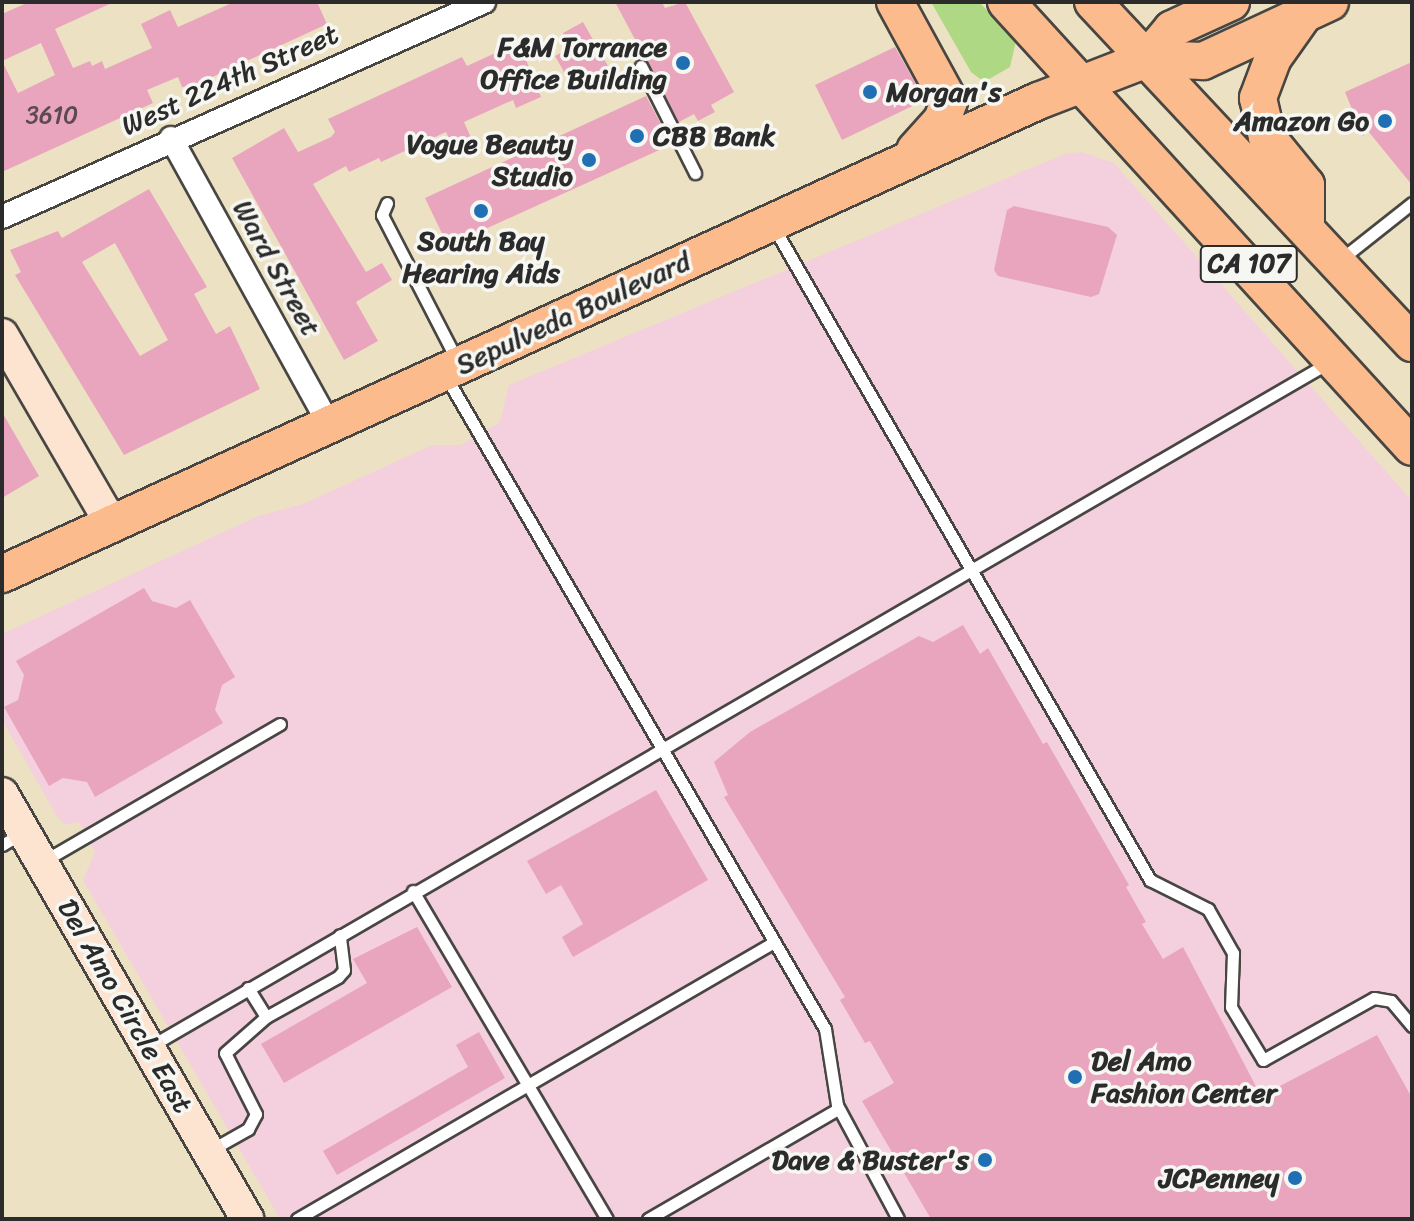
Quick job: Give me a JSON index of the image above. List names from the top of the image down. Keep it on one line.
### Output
{"streets":{"main road":["CA 107","Sepulveda Boulevard"],"street":["West 224th Street","Ward Street","Del Amo Circle East"]},"crossings":[["West 224th Street","Ward Street"],["CA 107","Sepulveda Boulevard"],["Ward Street","Sepulveda Boulevard"]],"places":["F&M Torrance Office Building","Morgan's","Amazon Go","CBB Bank","Vogue Beauty Studio","South Bay Hearing Aids","Del Amo Fashion Center","Dave & Buster's","JCPenney"],"house_numbers":["3610"]}
